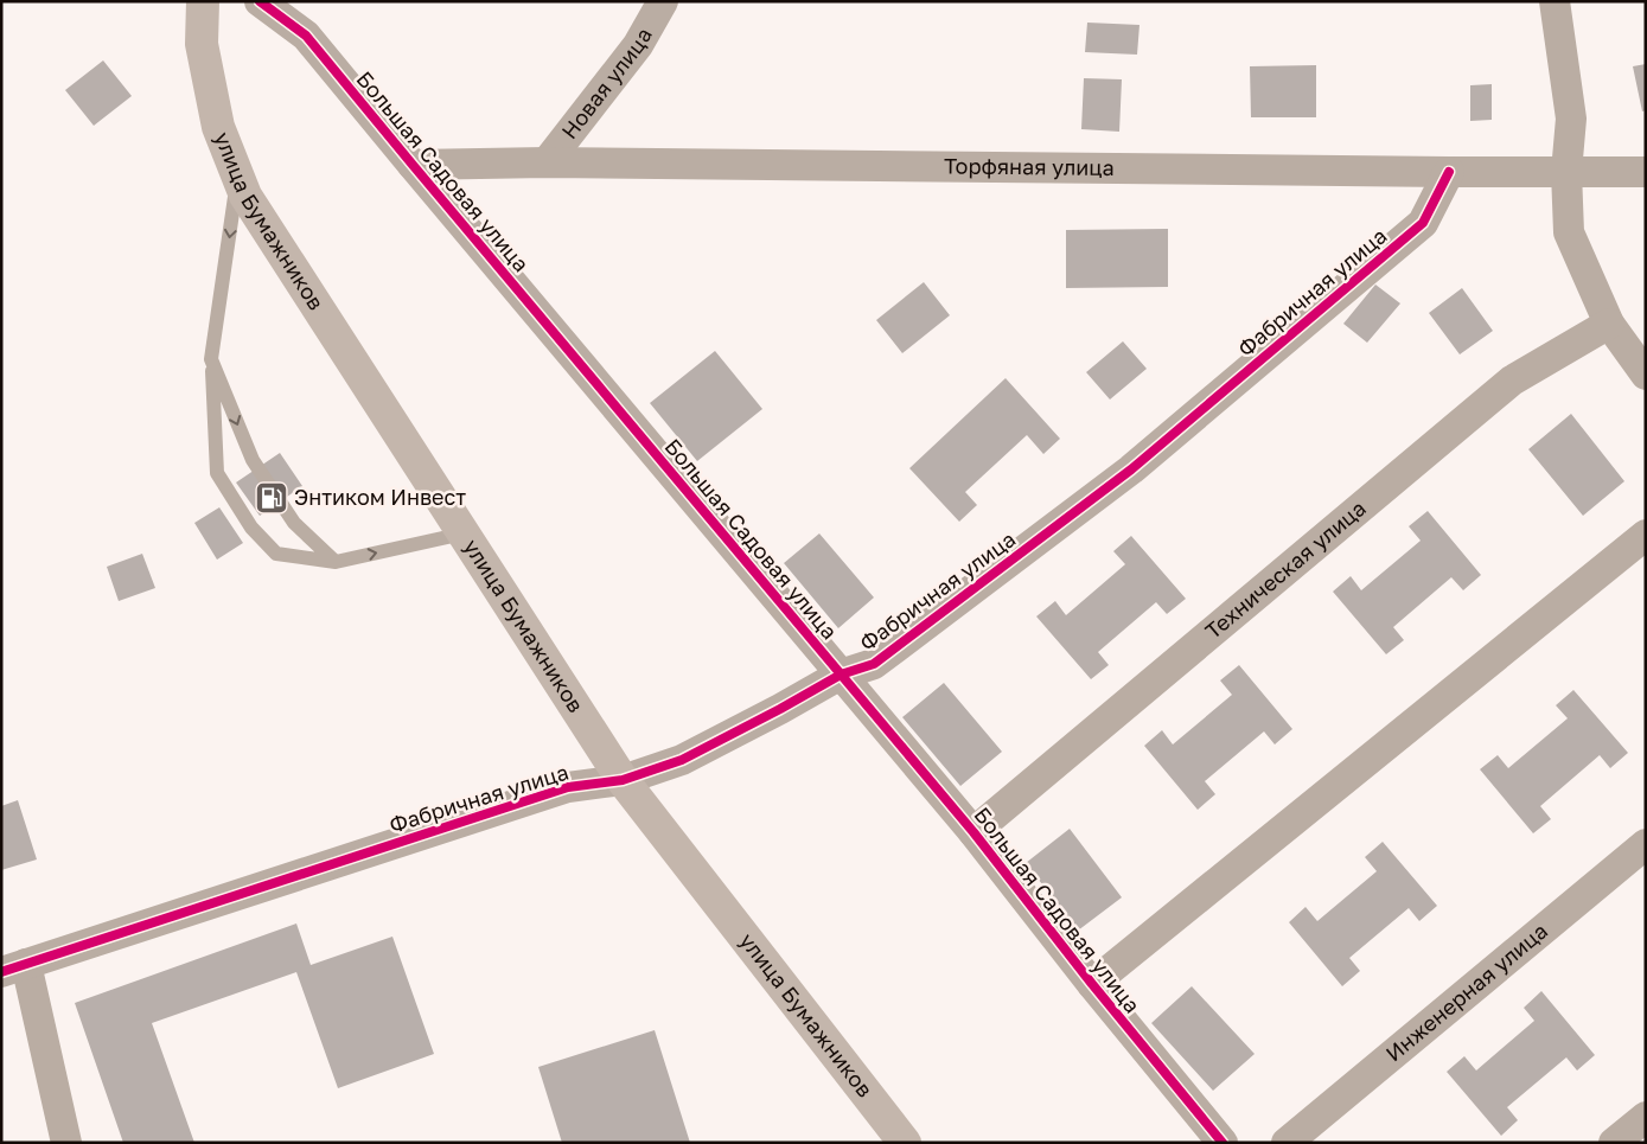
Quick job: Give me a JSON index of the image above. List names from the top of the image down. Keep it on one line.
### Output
{"streets":{"main road":["улица Бумажников"],"street":["Новая улица","Торфяная улица","Большая Садовая улица","Фабричная улица","Техническая улица","Инженерная улица"]},"crossings":[["Новая улица","Торфяная улица"],["Торфяная улица","Большая Садовая улица"],["Торфяная улица","Фабричная улица"],["Большая Садовая улица","Фабричная улица"],["Большая Садовая улица","Техническая улица"],["улица Бумажников","Фабричная улица"]],"places":{"fuel station":["Энтиком Инвест"]}}
